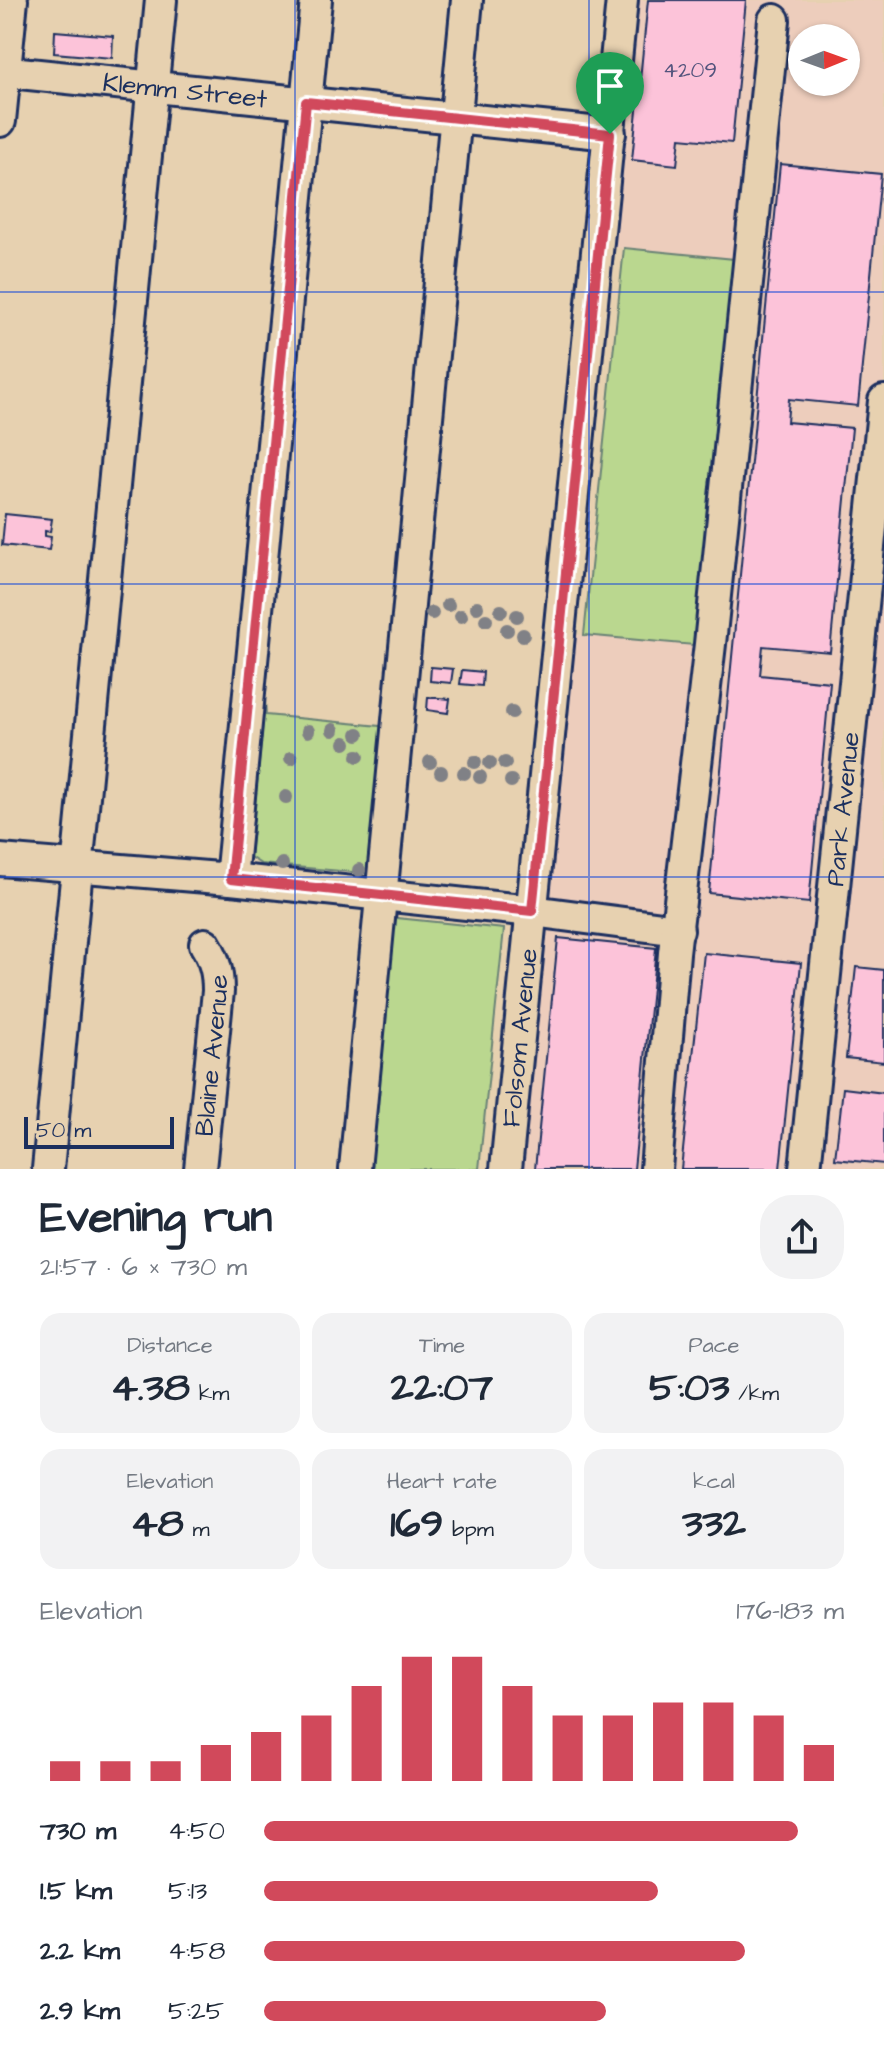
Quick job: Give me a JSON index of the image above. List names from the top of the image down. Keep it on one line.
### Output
{"streets":{"street":["Klemm Street","Park Avenue","Folsom Avenue","Blaine Avenue"]},"crossings":[["Klemm Street","Folsom Avenue"]],"house_numbers":["4209"],"scale_bar":"50 m","north":"right","page":{"scale":"50 m","heading":["Evening run","21:57 · 6 × 730 m"],"stats":[["Distance","4.38 km"],["Time","22:07"],["Pace","5:03 /km"],["Elevation","48 m"],["Heart rate","169 bpm"],["kcal","332"]],"chart":["Elevation","176–183 m"],"list":[{"name":"730 m","note":"4:50"},{"name":"1.5 km","note":"5:13"},{"name":"2.2 km","note":"4:58"},{"name":"2.9 km","note":"5:25"}]}}
